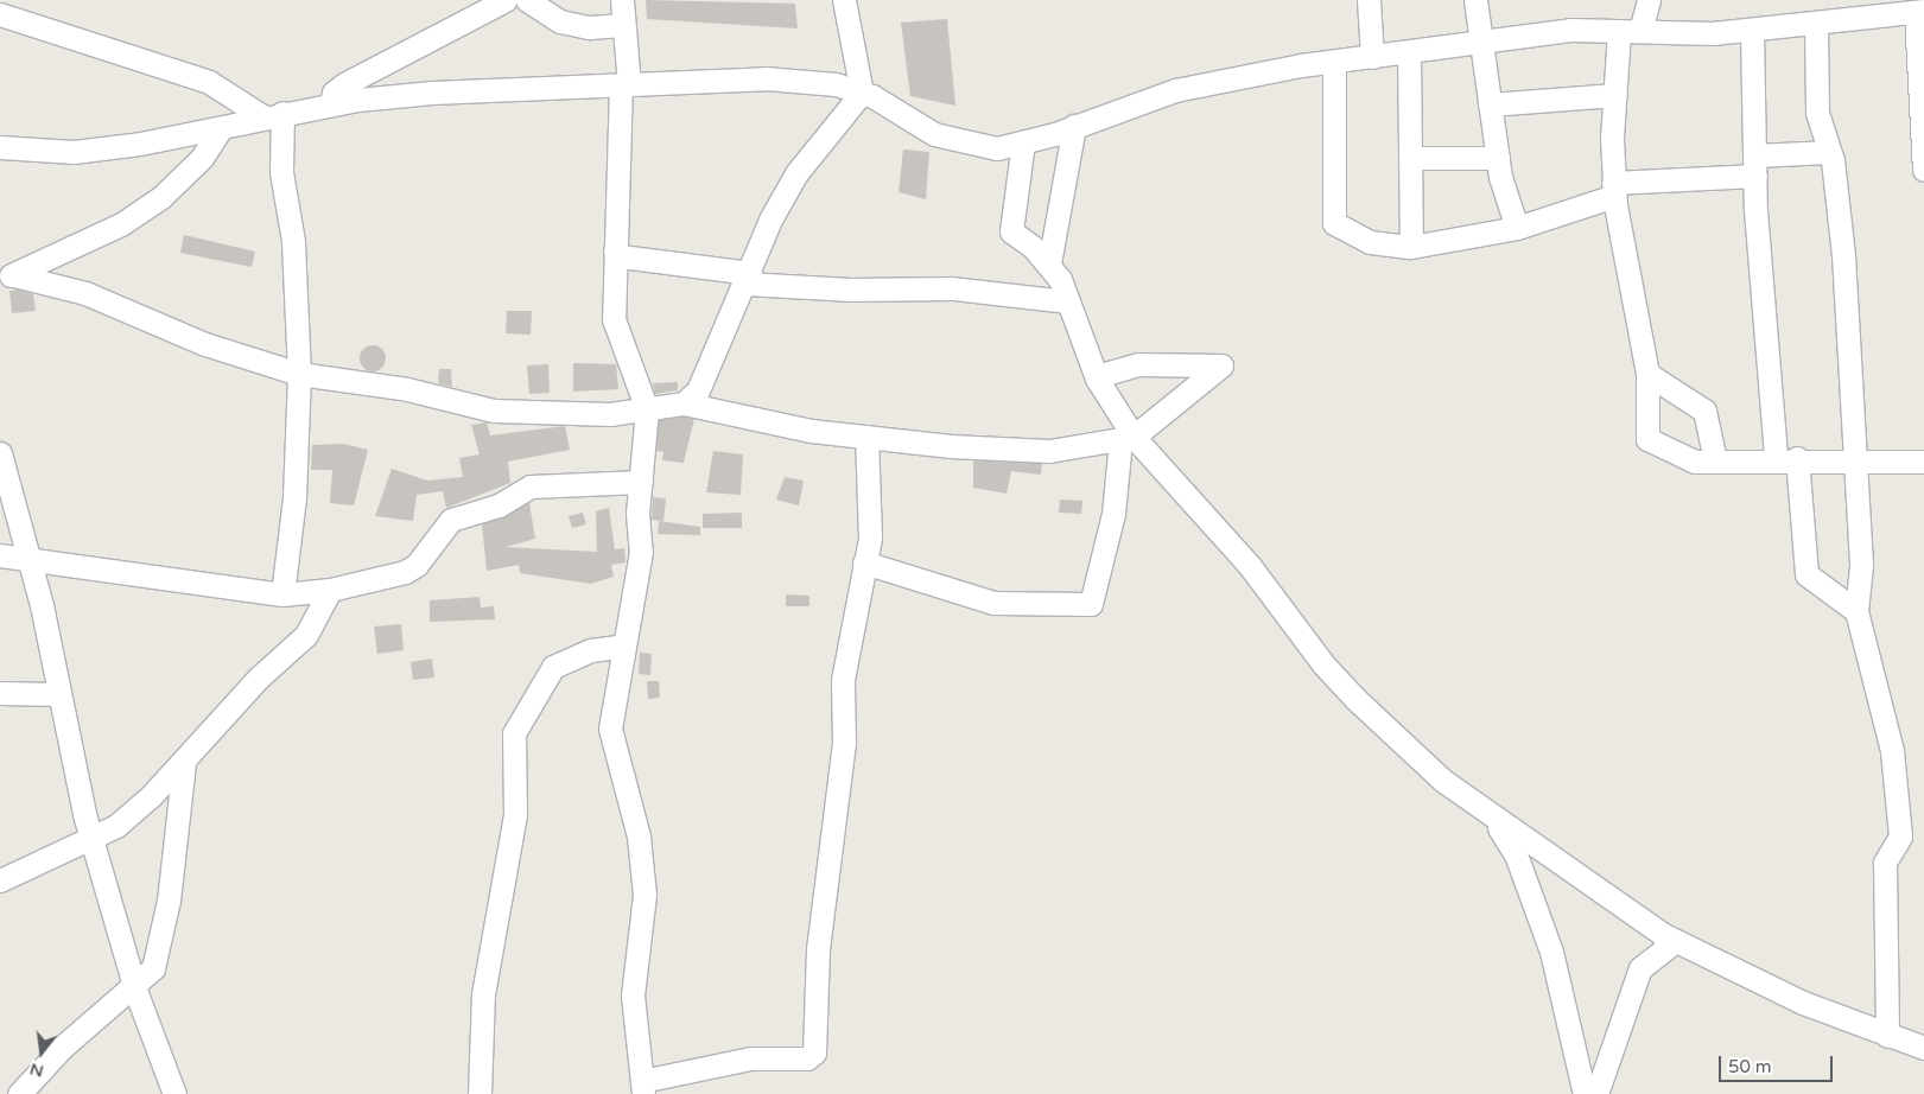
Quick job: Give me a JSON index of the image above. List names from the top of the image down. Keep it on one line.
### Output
{"scale_bar":"50 m","north":"bottom"}
